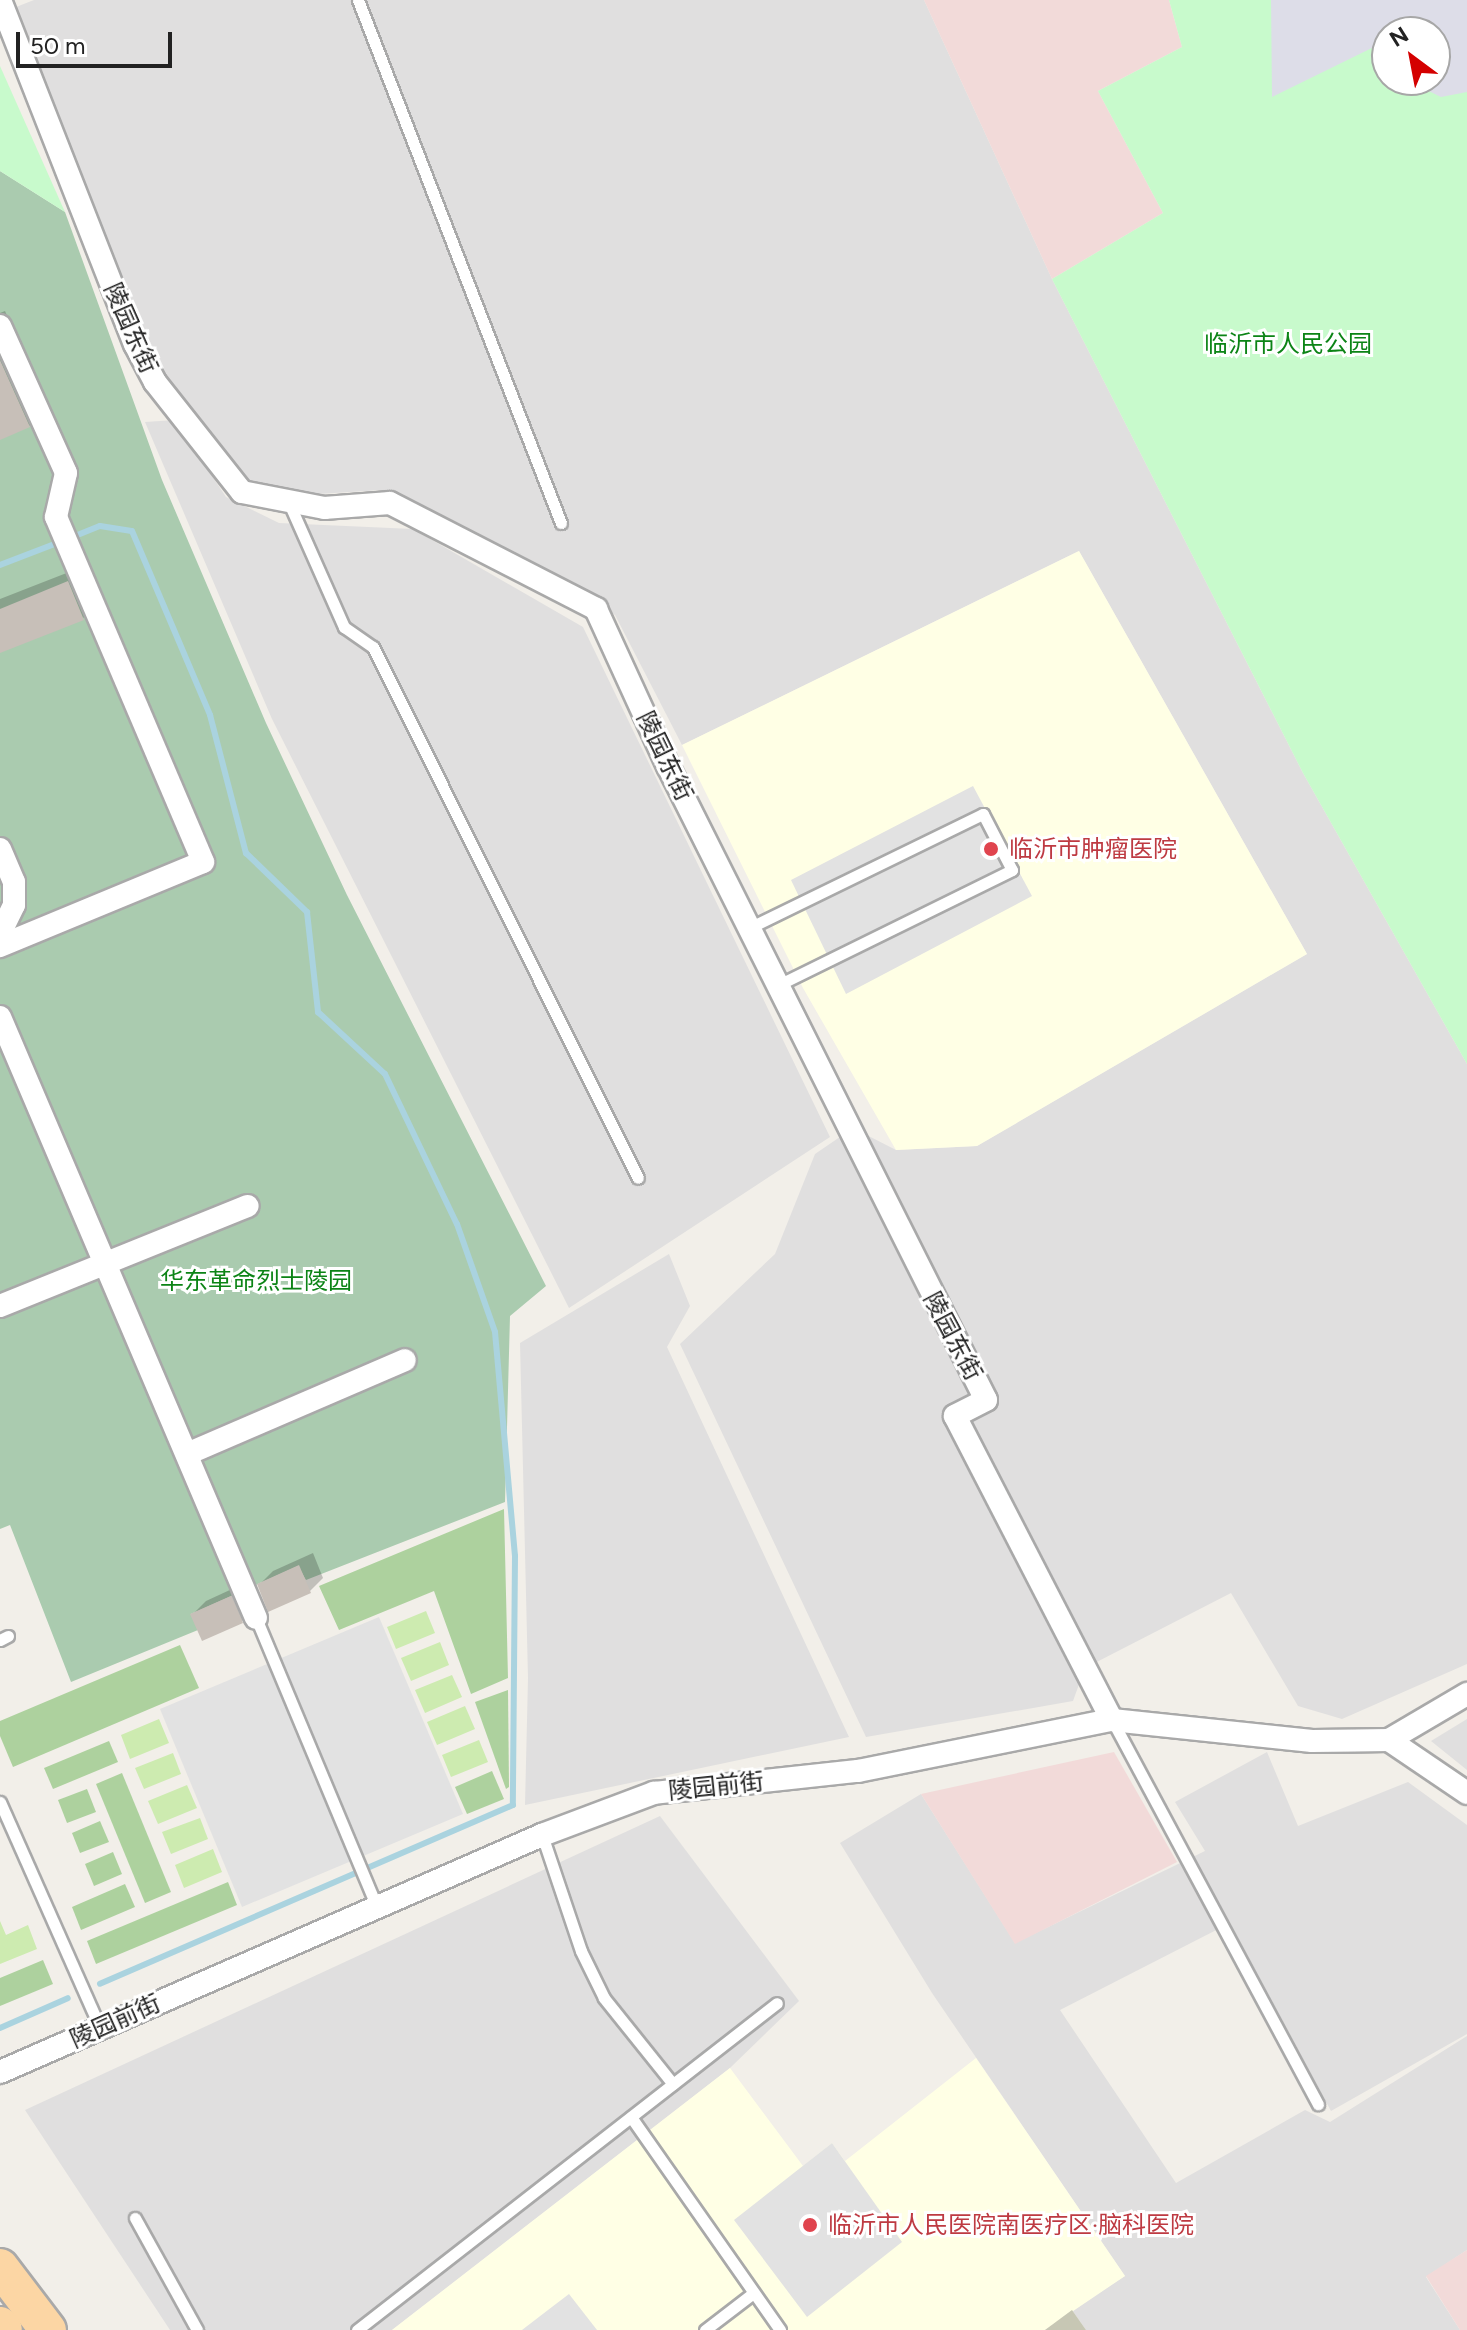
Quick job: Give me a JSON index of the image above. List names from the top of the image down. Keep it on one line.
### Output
{"streets":{"street":["陵园东街","陵园前街"]},"crossings":[["陵园东街","陵园前街"]],"parks":["临沂市人民公园","华东革命烈士陵园"],"places":["临沂市肿瘤医院","临沂市人民医院南医疗区·脑科医院"],"scale_bar":"50 m","north":"top left"}
